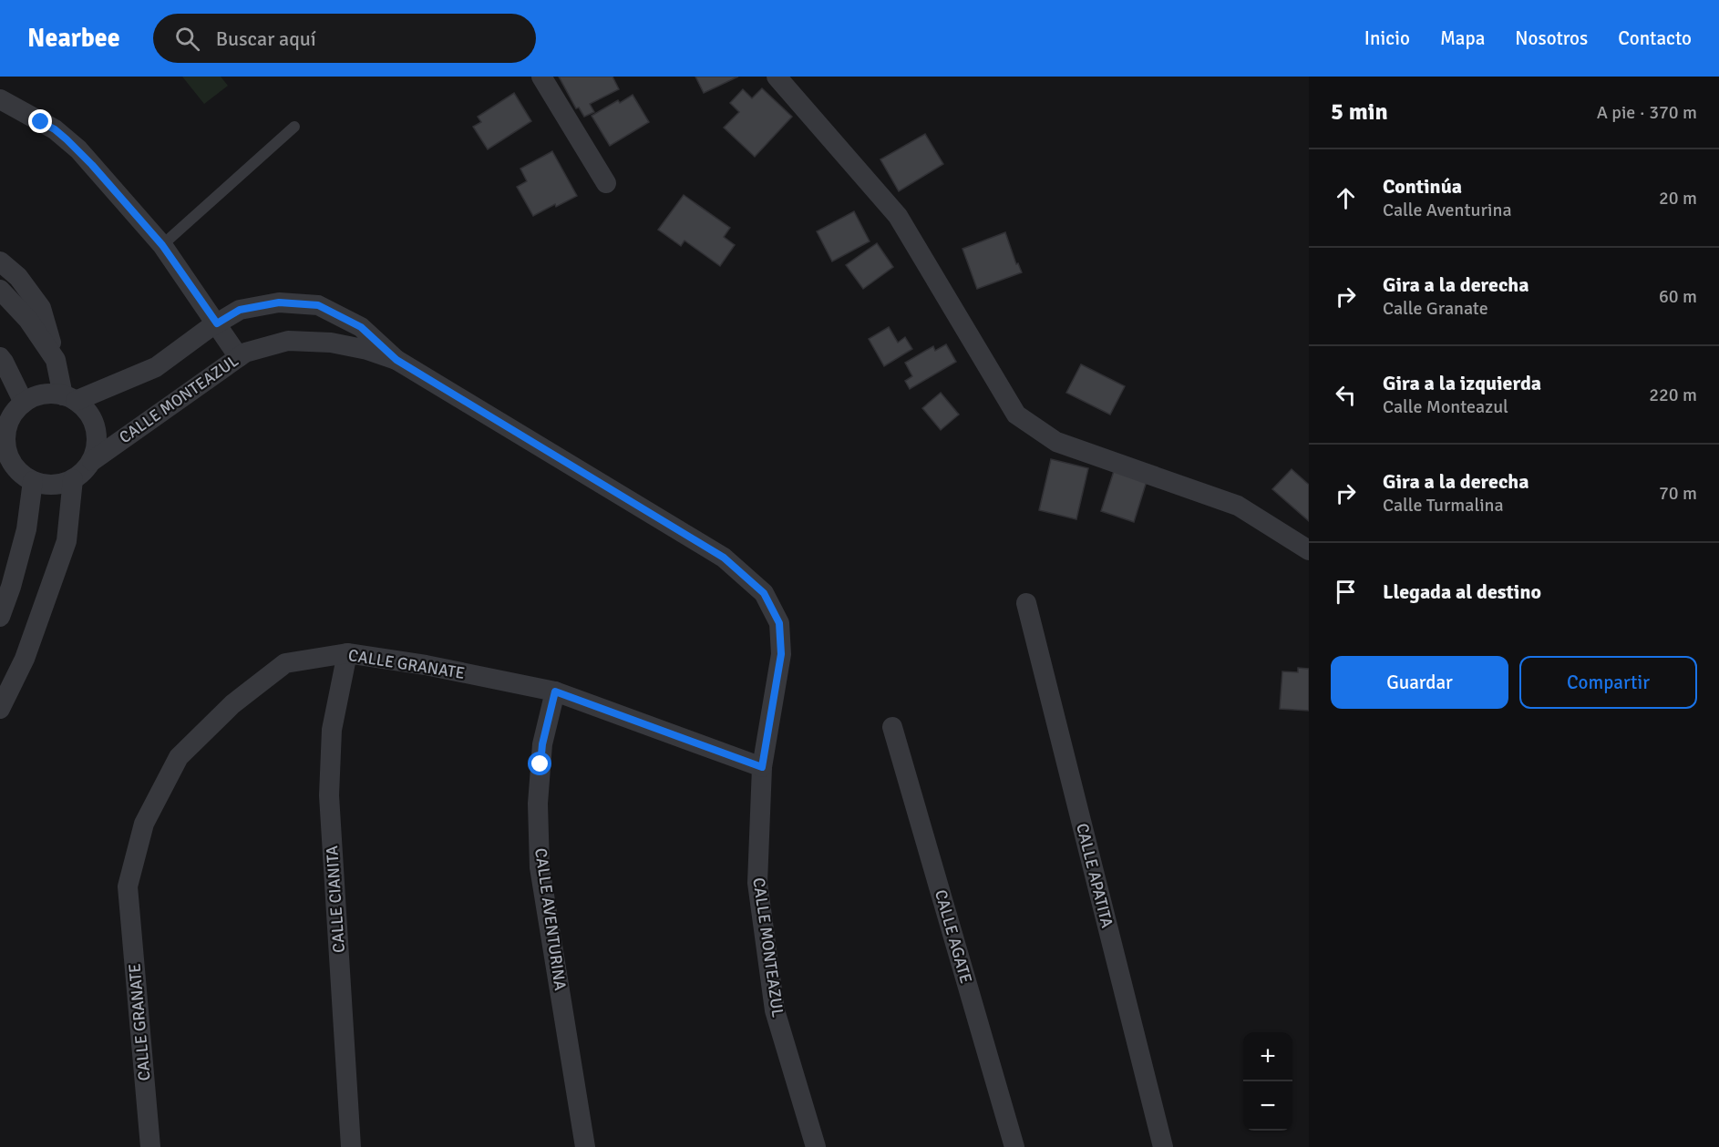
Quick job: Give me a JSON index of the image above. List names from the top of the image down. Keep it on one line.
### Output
{"streets":{"street":["CALLE MONTEAZUL","CALLE GRANATE","CALLE APATITA","CALLE CIANITA","CALLE AVENTURINA","CALLE AGATE"]},"crossings":[["CALLE MONTEAZUL","CALLE GRANATE"],["CALLE GRANATE","CALLE CIANITA"],["CALLE GRANATE","CALLE AVENTURINA"]],"page":{"header":"Nearbee","search":"Buscar aquí","nav":["Inicio","Mapa","Nosotros","Contacto"],"heading":["5 min","A pie · 370 m"],"list":[["Continúa","Calle Aventurina","20 m"],["Gira a la derecha","Calle Granate","60 m"],["Gira a la izquierda","Calle Monteazul","220 m"],["Gira a la derecha","Calle Turmalina","70 m"],"Llegada al destino"],"buttons":["Guardar","Compartir"],"map_buttons":["+","−"]}}
